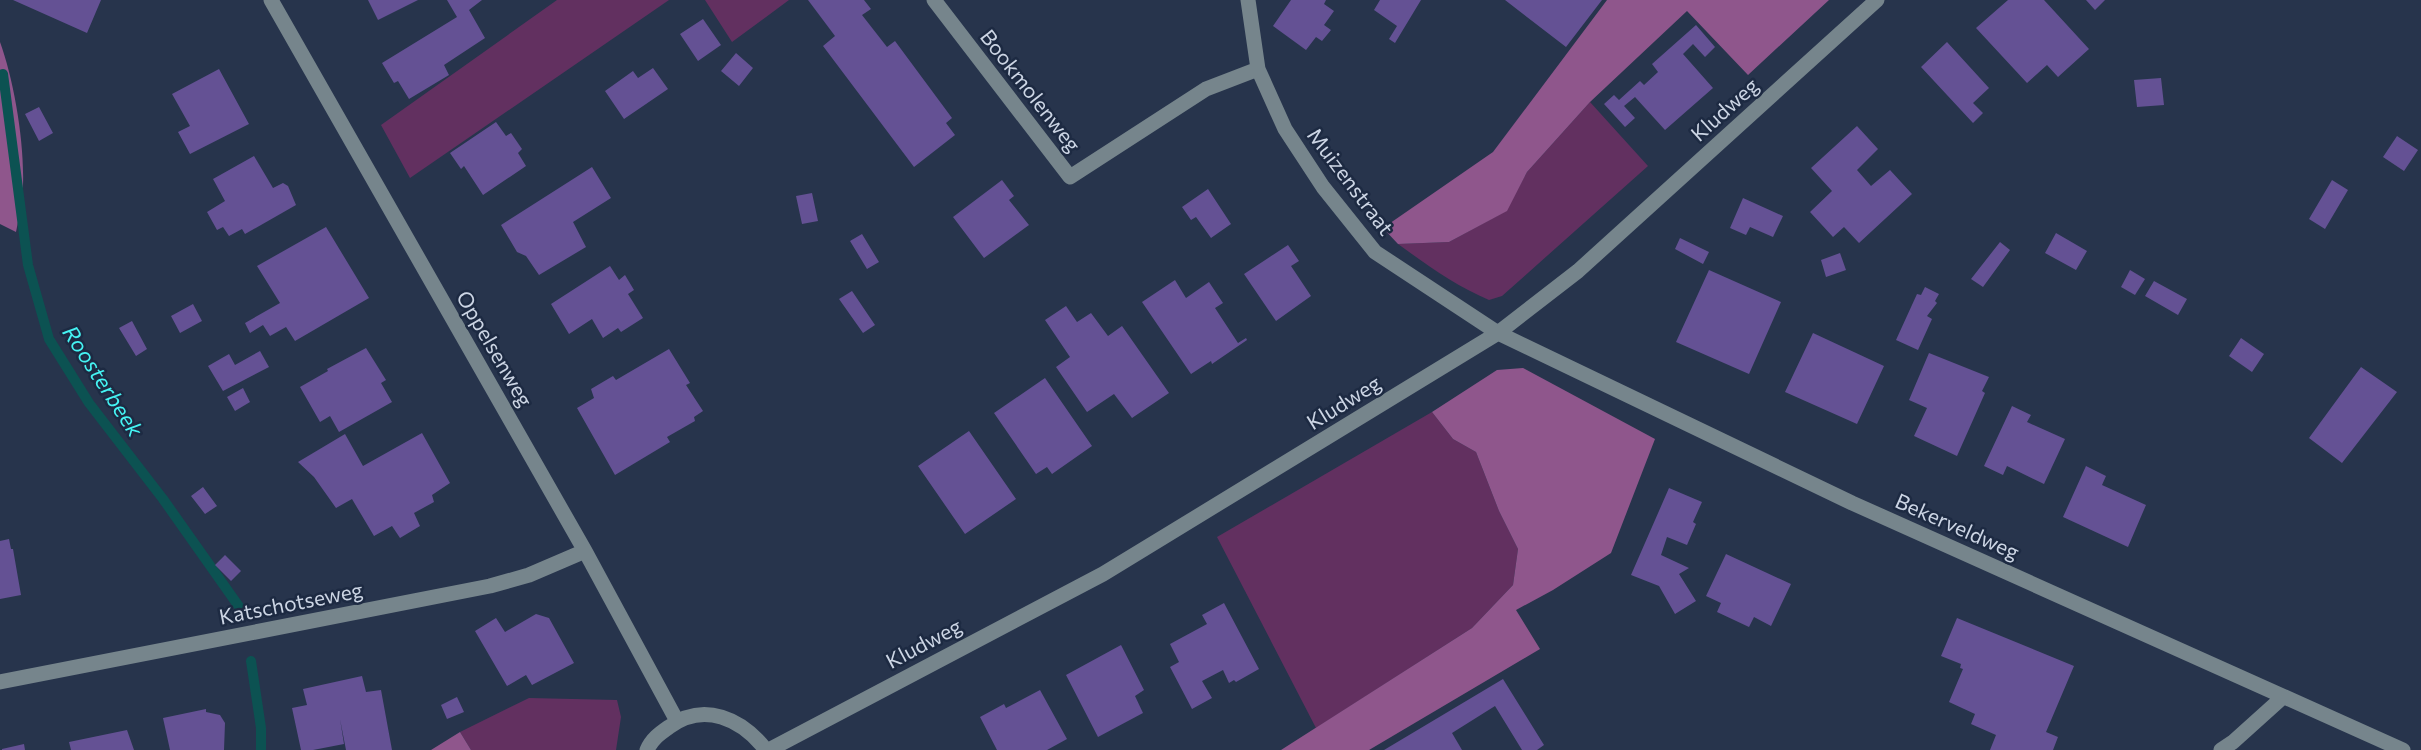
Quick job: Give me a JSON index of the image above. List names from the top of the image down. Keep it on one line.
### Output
{"streets":{"street":["Bookmolenweg","Kludweg","Muizenstraat","Oppelsenweg","Bekerveldweg","Katschotseweg"]},"crossings":[["Bookmolenweg","Muizenstraat"],["Kludweg","Muizenstraat"],["Kludweg","Bekerveldweg"],["Muizenstraat","Bekerveldweg"],["Oppelsenweg","Katschotseweg"]],"water":["Roosterbeek"]}
